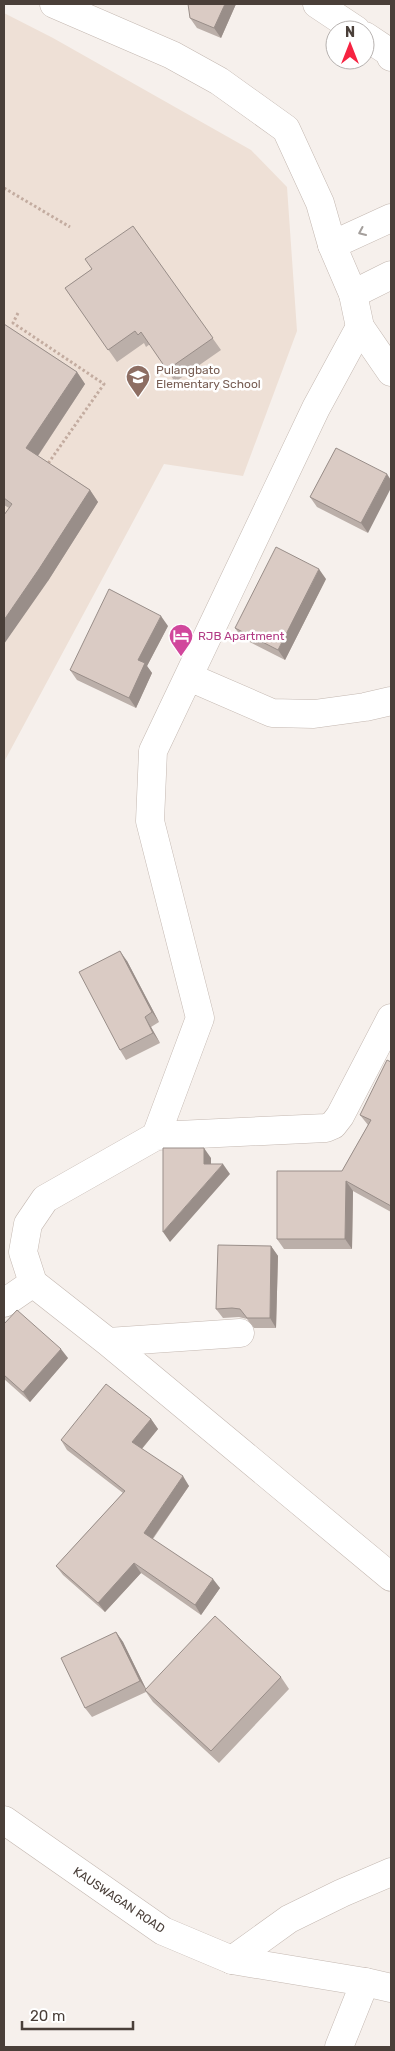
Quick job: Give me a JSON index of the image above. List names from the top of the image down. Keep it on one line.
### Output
{"streets":{"street":["KAUSWAGAN ROAD"]},"places":{"school or university":["Pulangbato Elementary School"],"hotel":["RJB Apartment"]},"scale_bar":"20 m","north":"top"}
